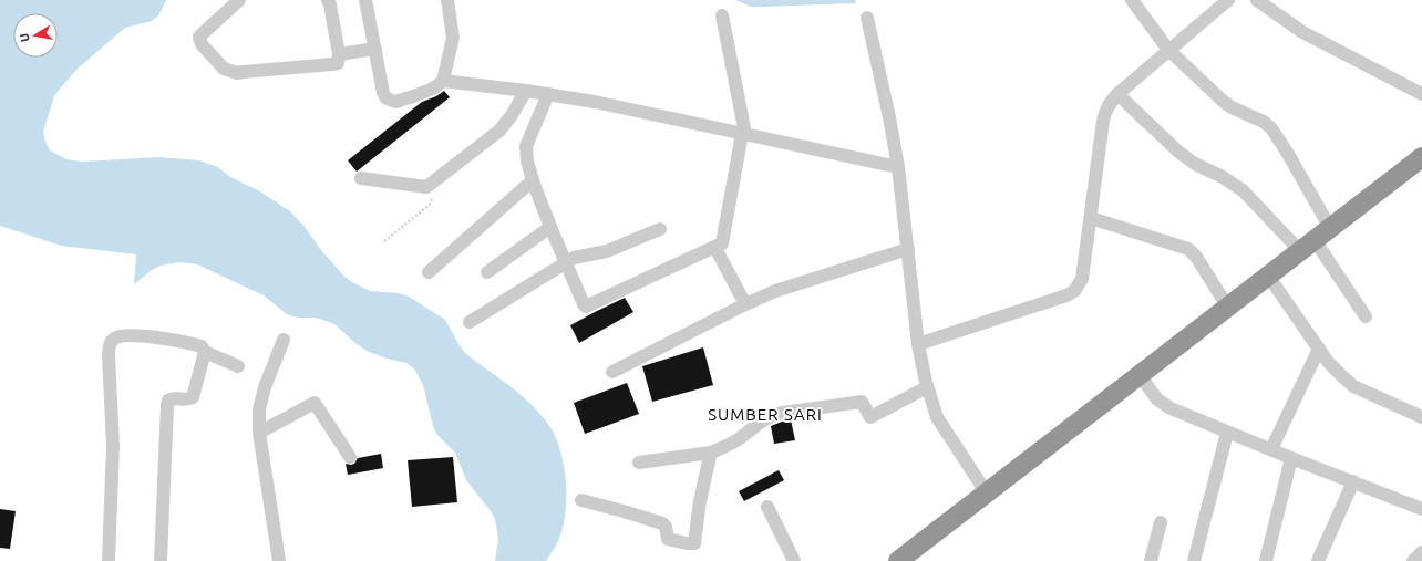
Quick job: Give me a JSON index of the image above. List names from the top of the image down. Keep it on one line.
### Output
{"districts":["SUMBER SARI"],"north":"left"}
